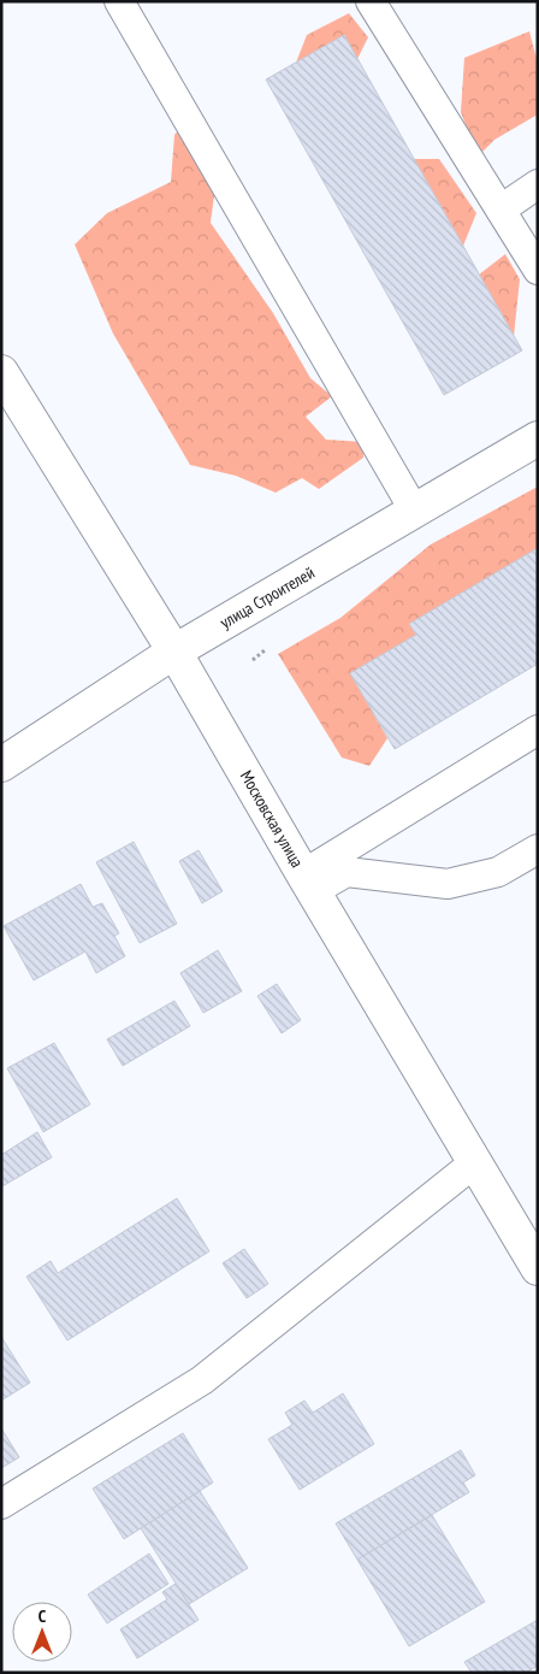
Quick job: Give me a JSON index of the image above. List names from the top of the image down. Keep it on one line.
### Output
{"streets":{"street":["улица Строителей","Московская улица"]},"crossings":[["улица Строителей","Московская улица"]],"north":"top"}
